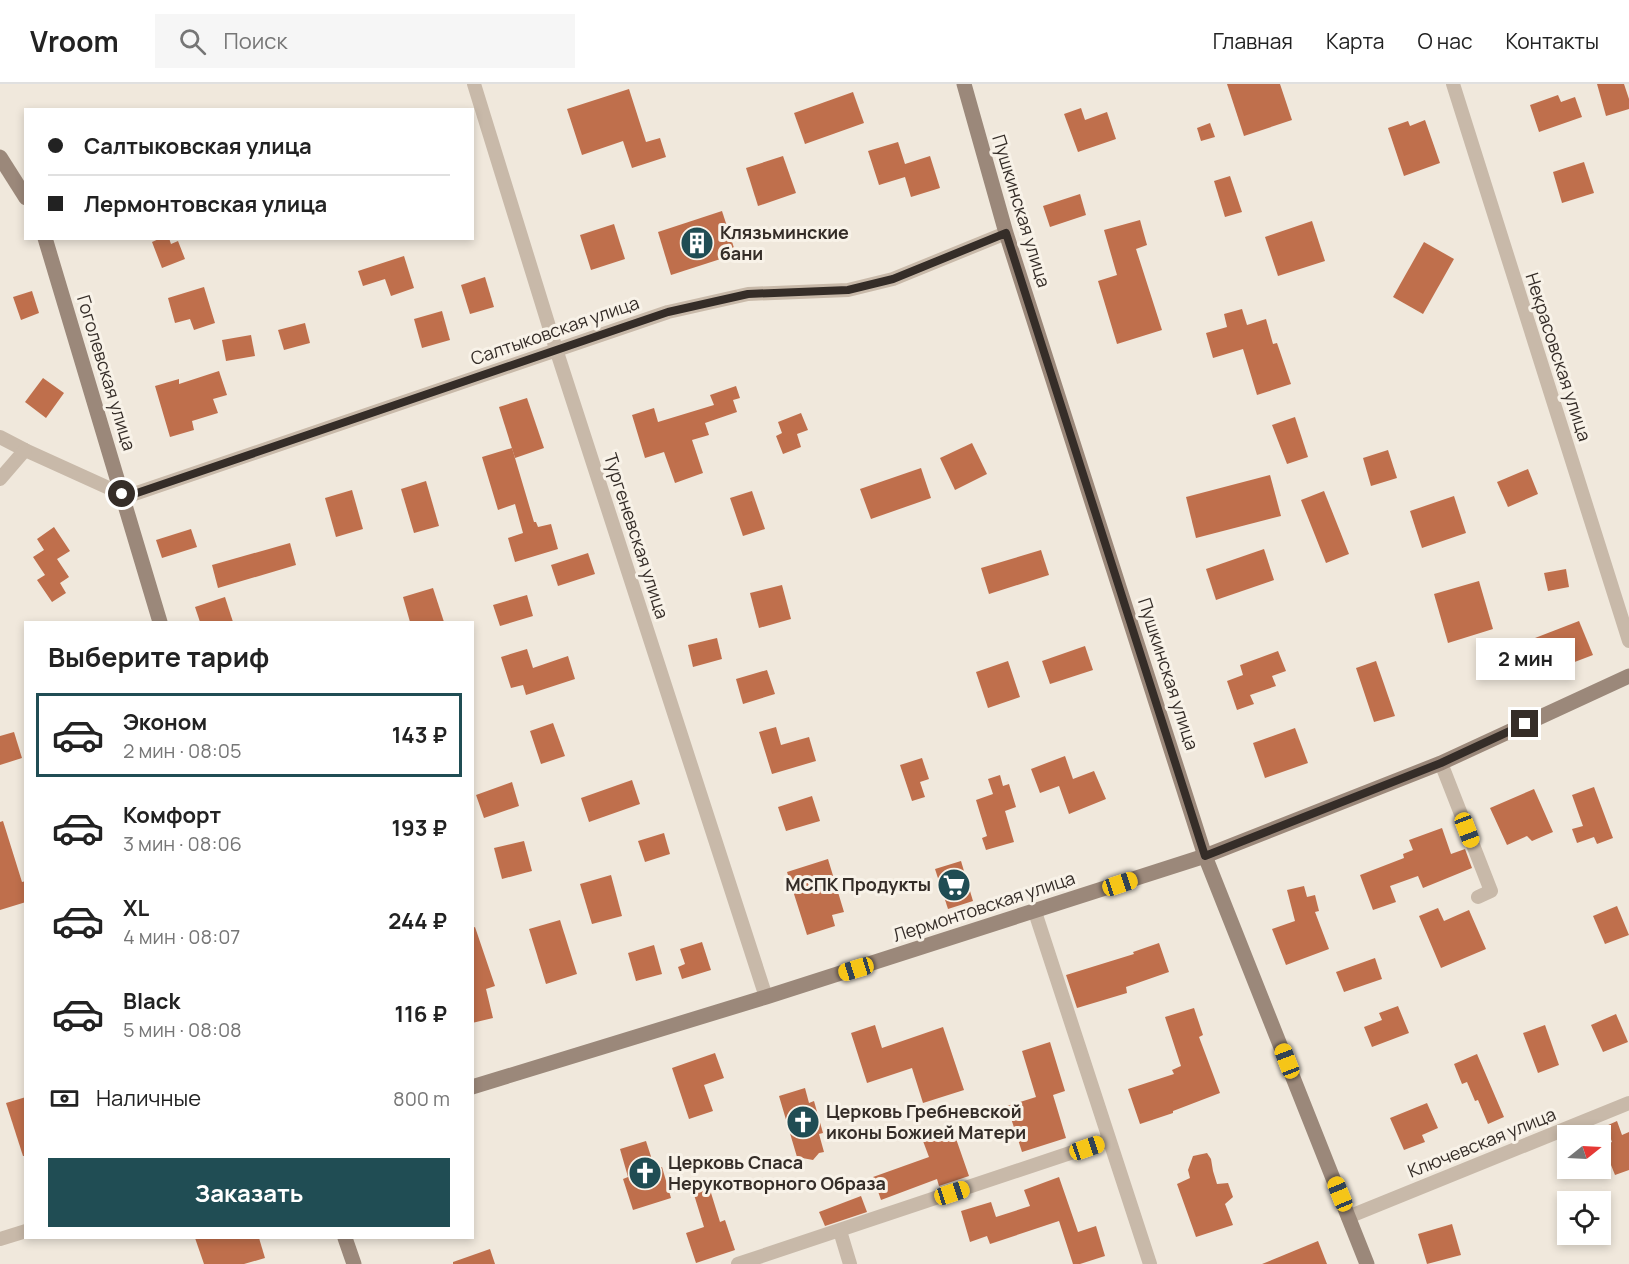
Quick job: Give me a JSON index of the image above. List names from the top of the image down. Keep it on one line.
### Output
{"streets":{"street":["Пушкинская улица","Салтыковская улица","Некрасовская улица","Гоголевская улица","Тургеневская улица","Лермонтовская улица","Ключевская улица"]},"crossings":[["Пушкинская улица","Салтыковская улица"],["Пушкинская улица","Лермонтовская улица"],["Пушкинская улица","Ключевская улица"],["Салтыковская улица","Гоголевская улица"],["Салтыковская улица","Тургеневская улица"],["Тургеневская улица","Лермонтовская улица"]],"places":{"building":["Клязьминские бани"],"supermarket":["МСПК Продукты"],"church":["Церковь Гребневской иконы Божией Матери","Церковь Спаса Нерукотворного Образа"]},"north":"right","page":{"header":"Vroom","search":"Поиск","nav":["Главная","Карта","О нас","Контакты"],"banner":["Салтыковская улица","Лермонтовская улица"],"heading":"Выберите тариф","bubble":"2 мин","list":[{"name":"Эконом","note":"2 мин · 08:05","value":"143 ₽"},{"name":"Комфорт","note":"3 мин · 08:06","value":"193 ₽"},{"name":"XL","note":"4 мин · 08:07","value":"244 ₽"},{"name":"Black","note":"5 мин · 08:08","value":"116 ₽"}],"pay":["Наличные","800 m"],"buttons":"Заказать"}}
